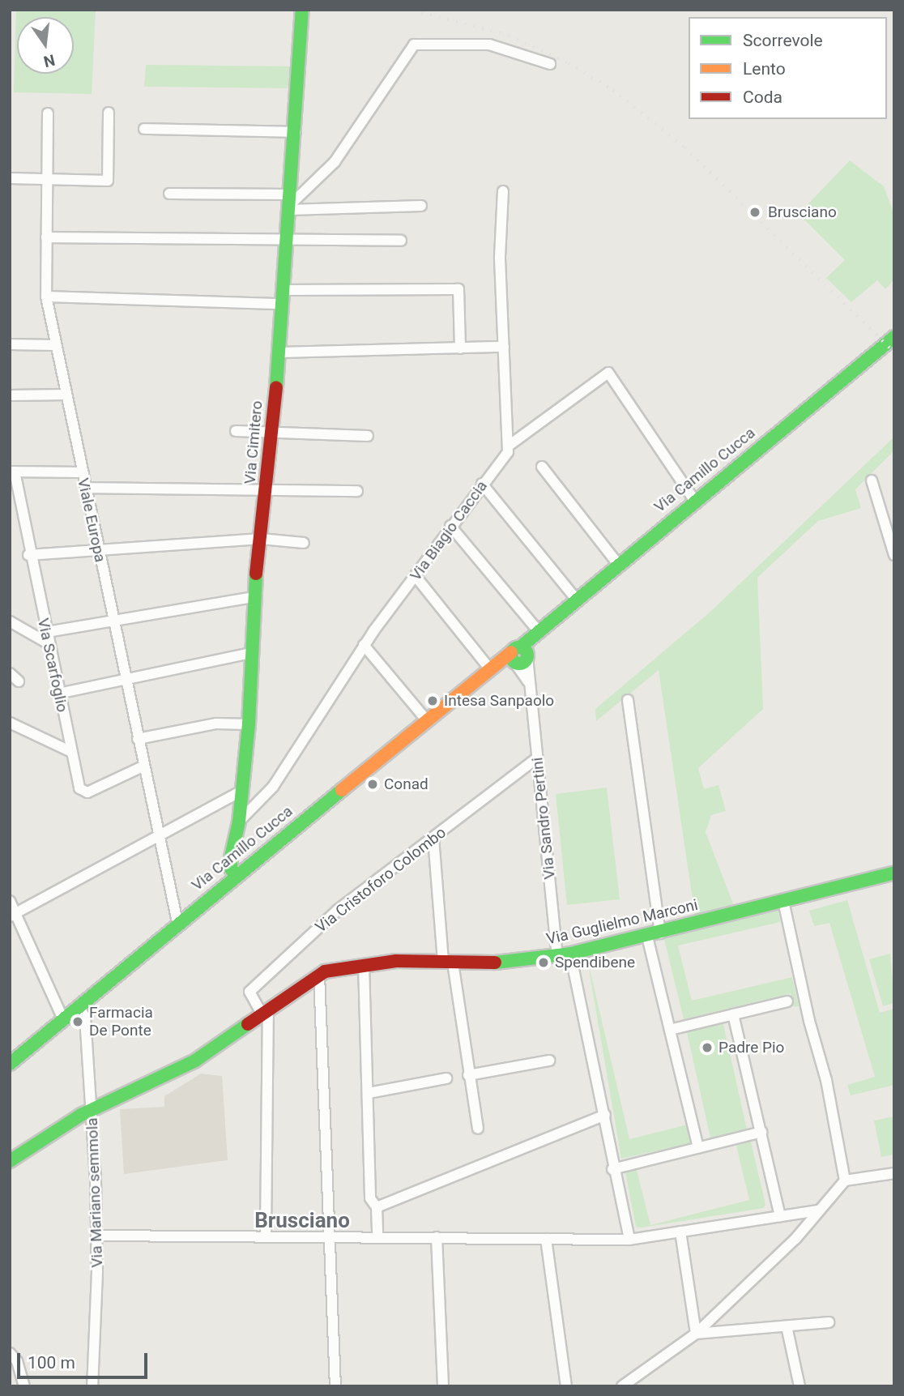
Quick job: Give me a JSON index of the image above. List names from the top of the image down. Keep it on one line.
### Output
{"streets":{"street":["Via Cimitero","Via Camillo Cucca","Viale Europa","Via Biagio Caccia","Via Scarfoglio","Via Sandro Pertini","Via Cristoforo Colombo","Via Guglielmo Marconi","Via Mariano semmola"]},"crossings":[["Via Cimitero","Via Camillo Cucca"],["Via Cimitero","Via Biagio Caccia"],["Via Camillo Cucca","Viale Europa"],["Via Camillo Cucca","Via Sandro Pertini"],["Via Camillo Cucca","Via Mariano semmola"],["Viale Europa","Via Scarfoglio"],["Via Sandro Pertini","Via Cristoforo Colombo"],["Via Sandro Pertini","Via Guglielmo Marconi"]],"districts":["Brusciano"],"places":["Brusciano","Intesa Sanpaolo","Conad","Spendibene","Farmacia De Ponte","Padre Pio"],"legend":["Scorrevole","Lento","Coda"],"scale_bar":"100 m","north":"bottom"}
